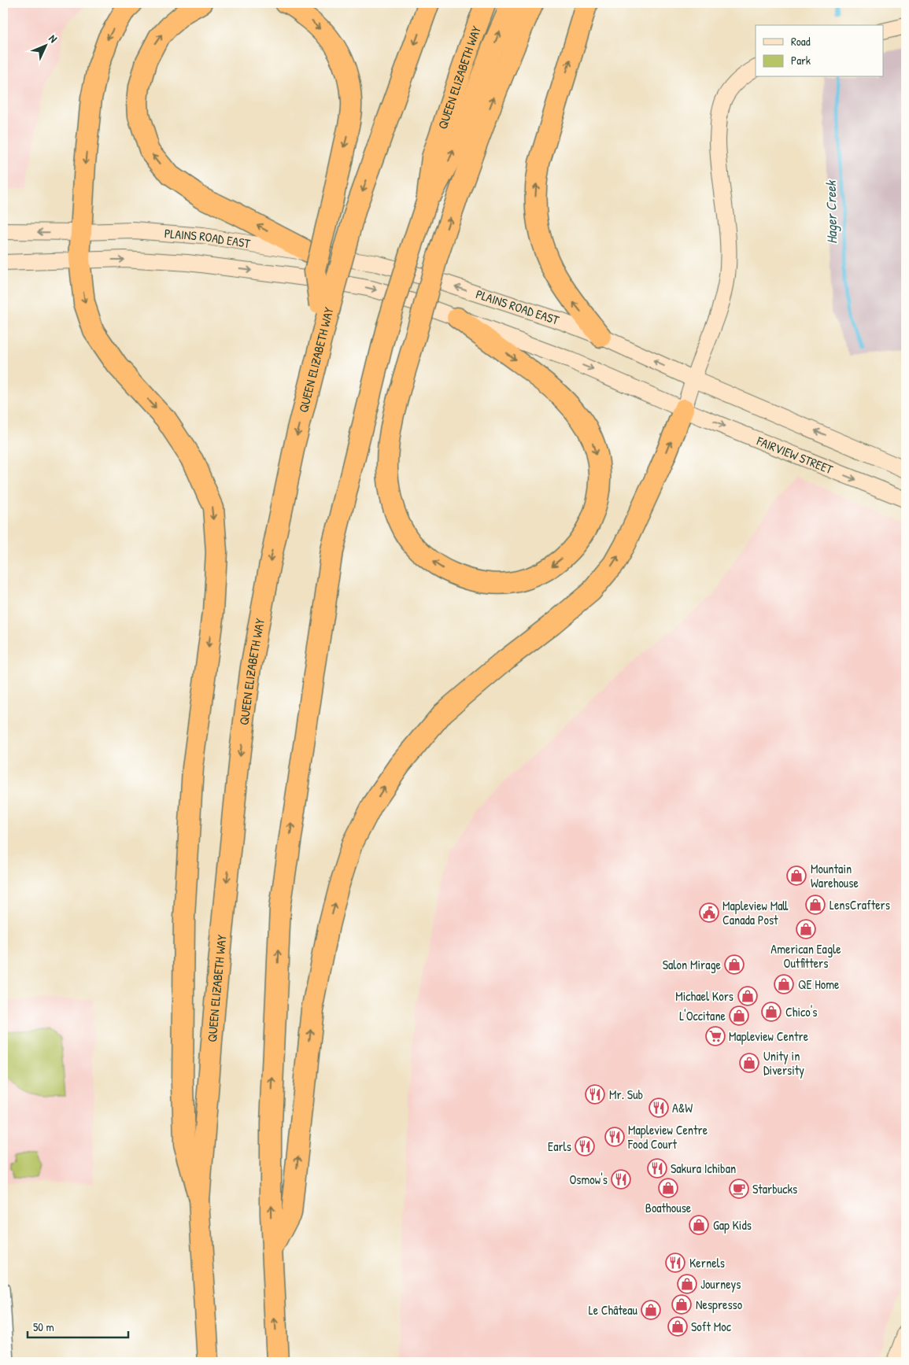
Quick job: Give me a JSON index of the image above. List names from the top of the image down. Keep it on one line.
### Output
{"streets":{"highway":["QUEEN ELIZABETH WAY"],"main road":["PLAINS ROAD EAST","FAIRVIEW STREET"]},"water":["Hager Creek"],"places":{"shop":["Mountain Warehouse","LensCrafters","American Eagle Outfitters","Salon Mirage","QE Home","Michael Kors","Chico's","L'Occitane","Unity in Diversity","Boathouse","Gap Kids","Journeys","Nespresso","Le Château","Soft Moc"],"public building":["Mapleview Mall Canada Post"],"supermarket":["Mapleview Centre"],"restaurant":["Mr. Sub","A&W","Mapleview Centre Food Court","Earls","Sakura Ichiban","Osmow's","Kernels"],"cafe":["Starbucks"]},"legend":["Road","Park"],"scale_bar":"50 m","north":"top right"}
